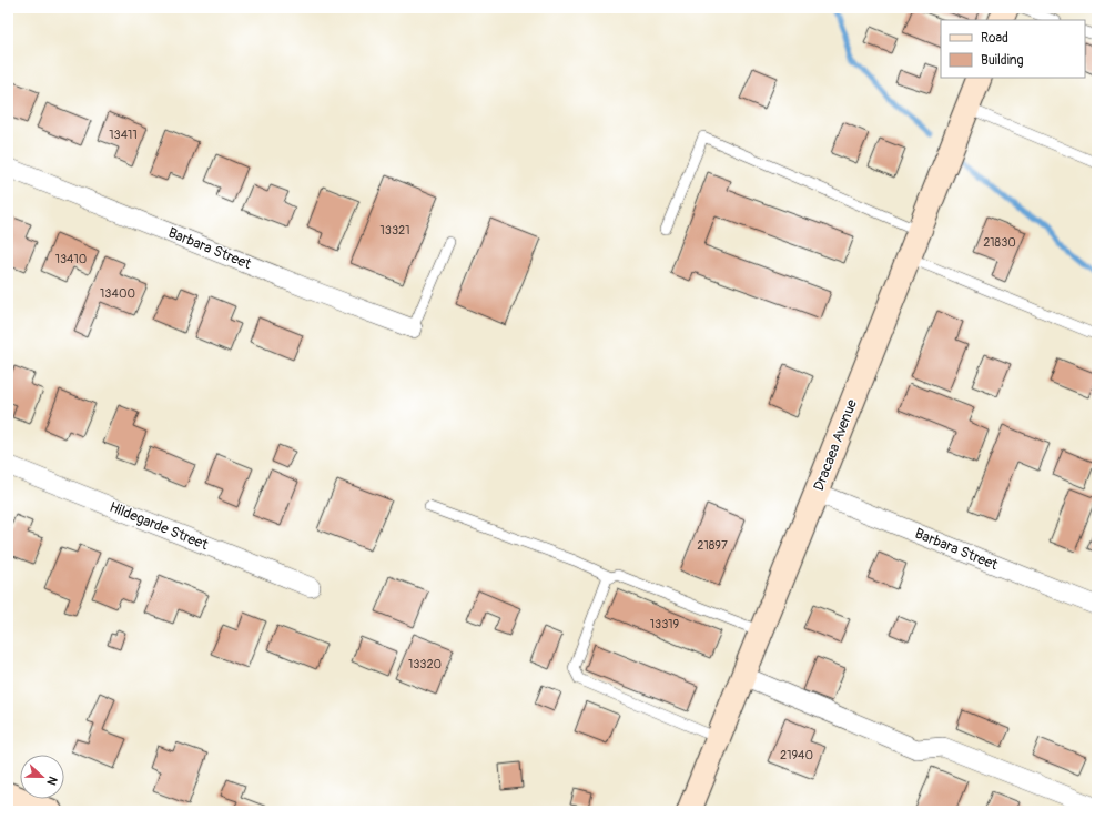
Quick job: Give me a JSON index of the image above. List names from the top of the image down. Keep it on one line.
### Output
{"streets":{"street":["Barbara Street","Dracaea Avenue","Hildegarde Street"]},"crossings":[["Barbara Street","Dracaea Avenue"]],"house_numbers":["13411","13321","21830","13410","13400","21897","13319","13320","21940"],"legend":["Road","Building"],"north":"right"}
